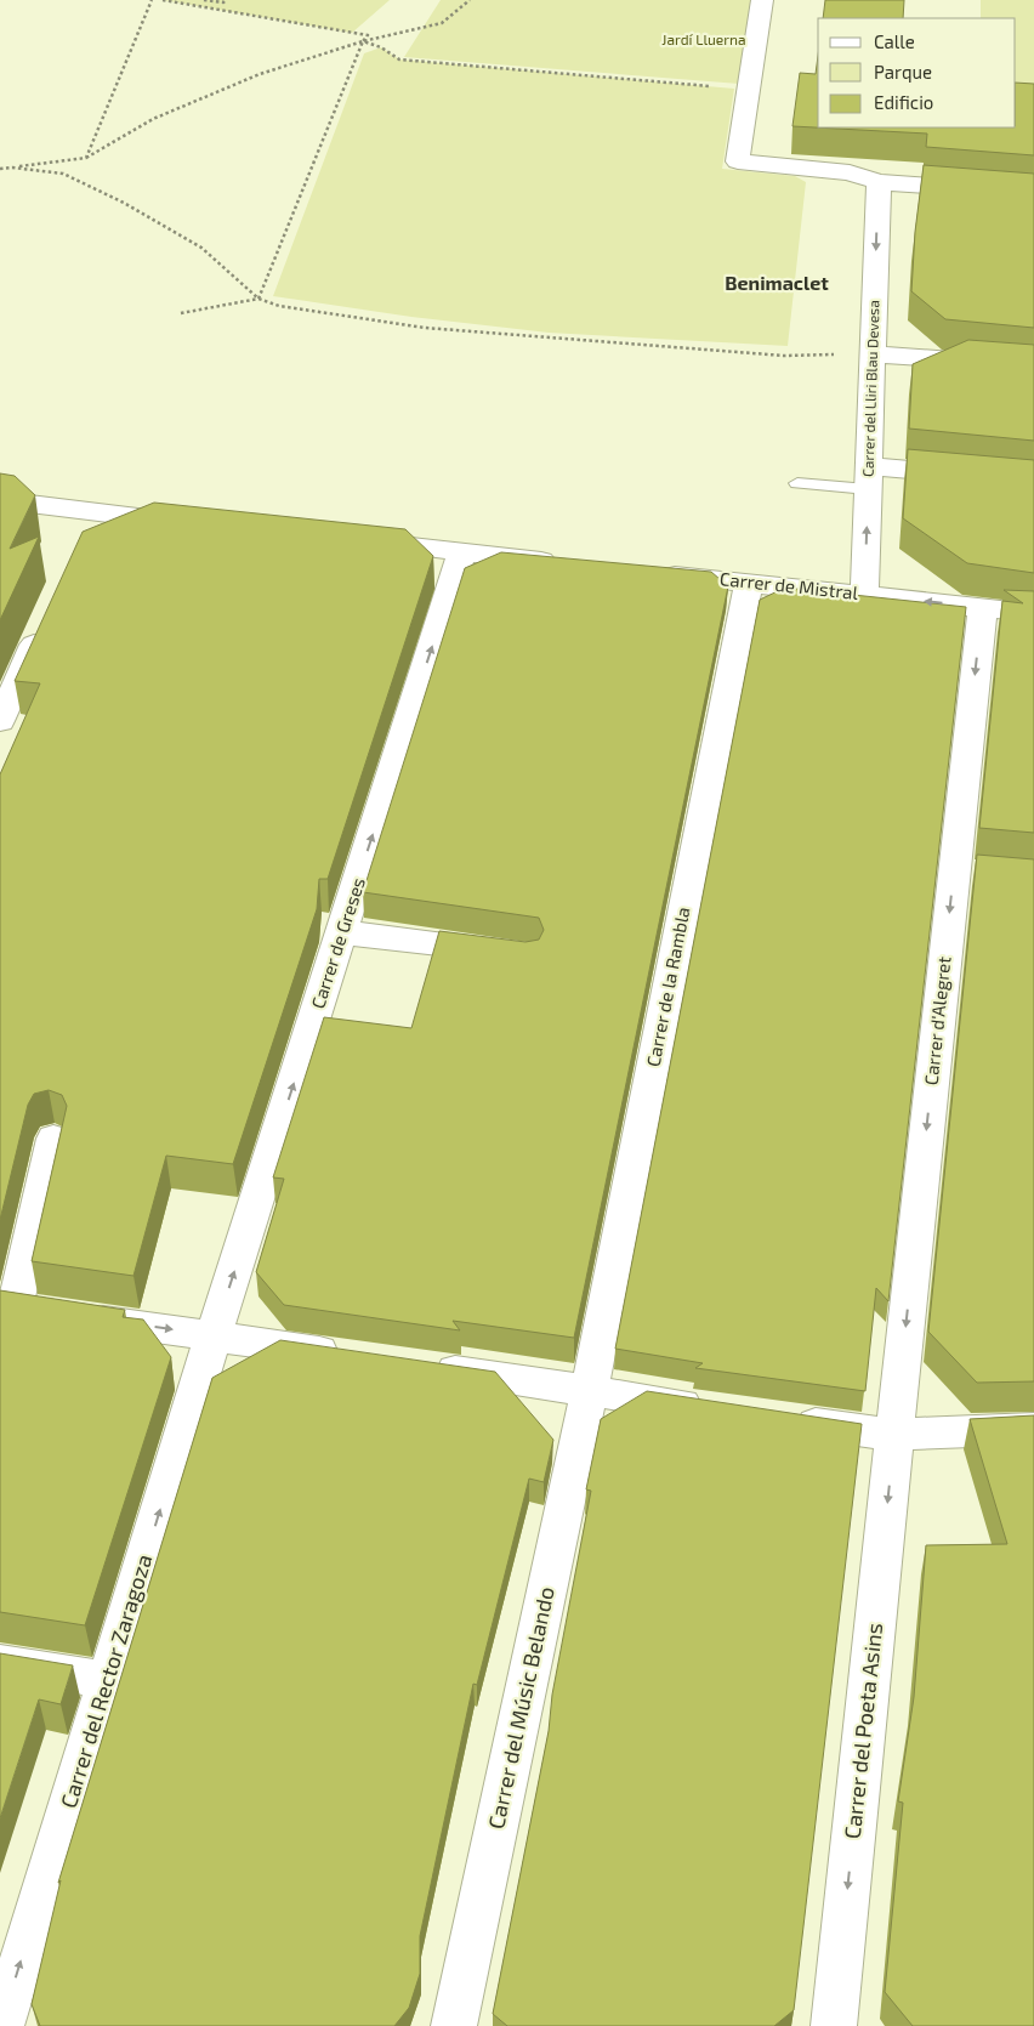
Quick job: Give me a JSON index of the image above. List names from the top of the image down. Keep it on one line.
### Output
{"streets":{"street":["Carrer del Lliri Blau Devesa","Carrer de Mistral","Carrer de Greses","Carrer de la Rambla","Carrer d'Alegret","Carrer del Rector Zaragoza","Carrer del Músic Belando","Carrer del Poeta Asins"]},"crossings":[["Carrer del Lliri Blau Devesa","Carrer de Mistral"],["Carrer de Mistral","Carrer de la Rambla"],["Carrer de Mistral","Carrer d'Alegret"],["Carrer de Greses","Carrer del Rector Zaragoza"],["Carrer de la Rambla","Carrer del Músic Belando"],["Carrer d'Alegret","Carrer del Poeta Asins"]],"one_way":["Carrer de Greses","Carrer d'Alegret","Carrer del Rector Zaragoza","Carrer del Poeta Asins"],"districts":["Benimaclet"],"parks":["Jardí Lluerna"],"legend":["Calle","Parque","Edificio"]}
